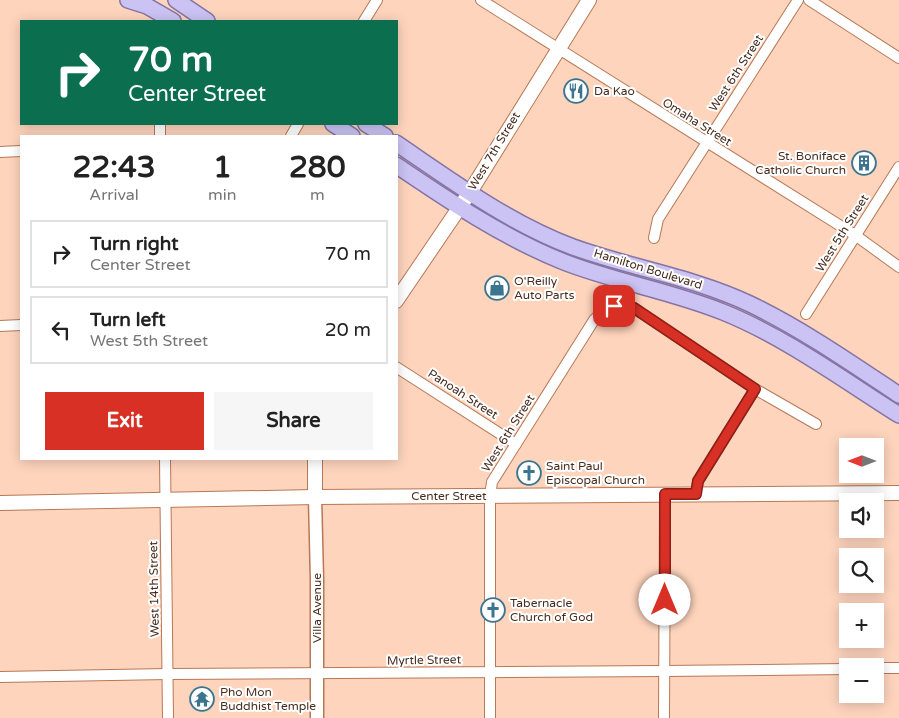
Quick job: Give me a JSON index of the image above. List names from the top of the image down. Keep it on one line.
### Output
{"streets":{"main road":["West 7th Street","Hamilton Boulevard","Center Street"],"street":["West 6th Street","Omaha Street","West 5th Street","Panoah Street","West 14th Street","Villa Avenue","Myrtle Street"]},"crossings":[["West 6th Street","Omaha Street"],["West 6th Street","Panoah Street"],["West 6th Street","Center Street"],["West 6th Street","Myrtle Street"],["Omaha Street","West 7th Street"],["Omaha Street","West 5th Street"],["West 7th Street","Hamilton Boulevard"],["Center Street","West 14th Street"],["Center Street","Villa Avenue"],["West 14th Street","Myrtle Street"],["Villa Avenue","Myrtle Street"]],"places":{"restaurant":["Da Kao"],"building":["St. Boniface Catholic Church"],"shop":["O'Reilly Auto Parts"],"church":["Saint Paul Episcopal Church","Tabernacle Church of God"],"temple":["Pho Mon Buddhist Temple"]},"north":"left","page":{"turn":["70 m","Center Street"],"eta":["22:43","Arrival","1","min","280","m"],"list":[{"name":"Turn right","note":"Center Street","value":"70 m"},{"name":"Turn left","note":"West 5th Street","value":"20 m"}],"buttons":["Exit","Share"],"map_buttons":["+","−"]}}
